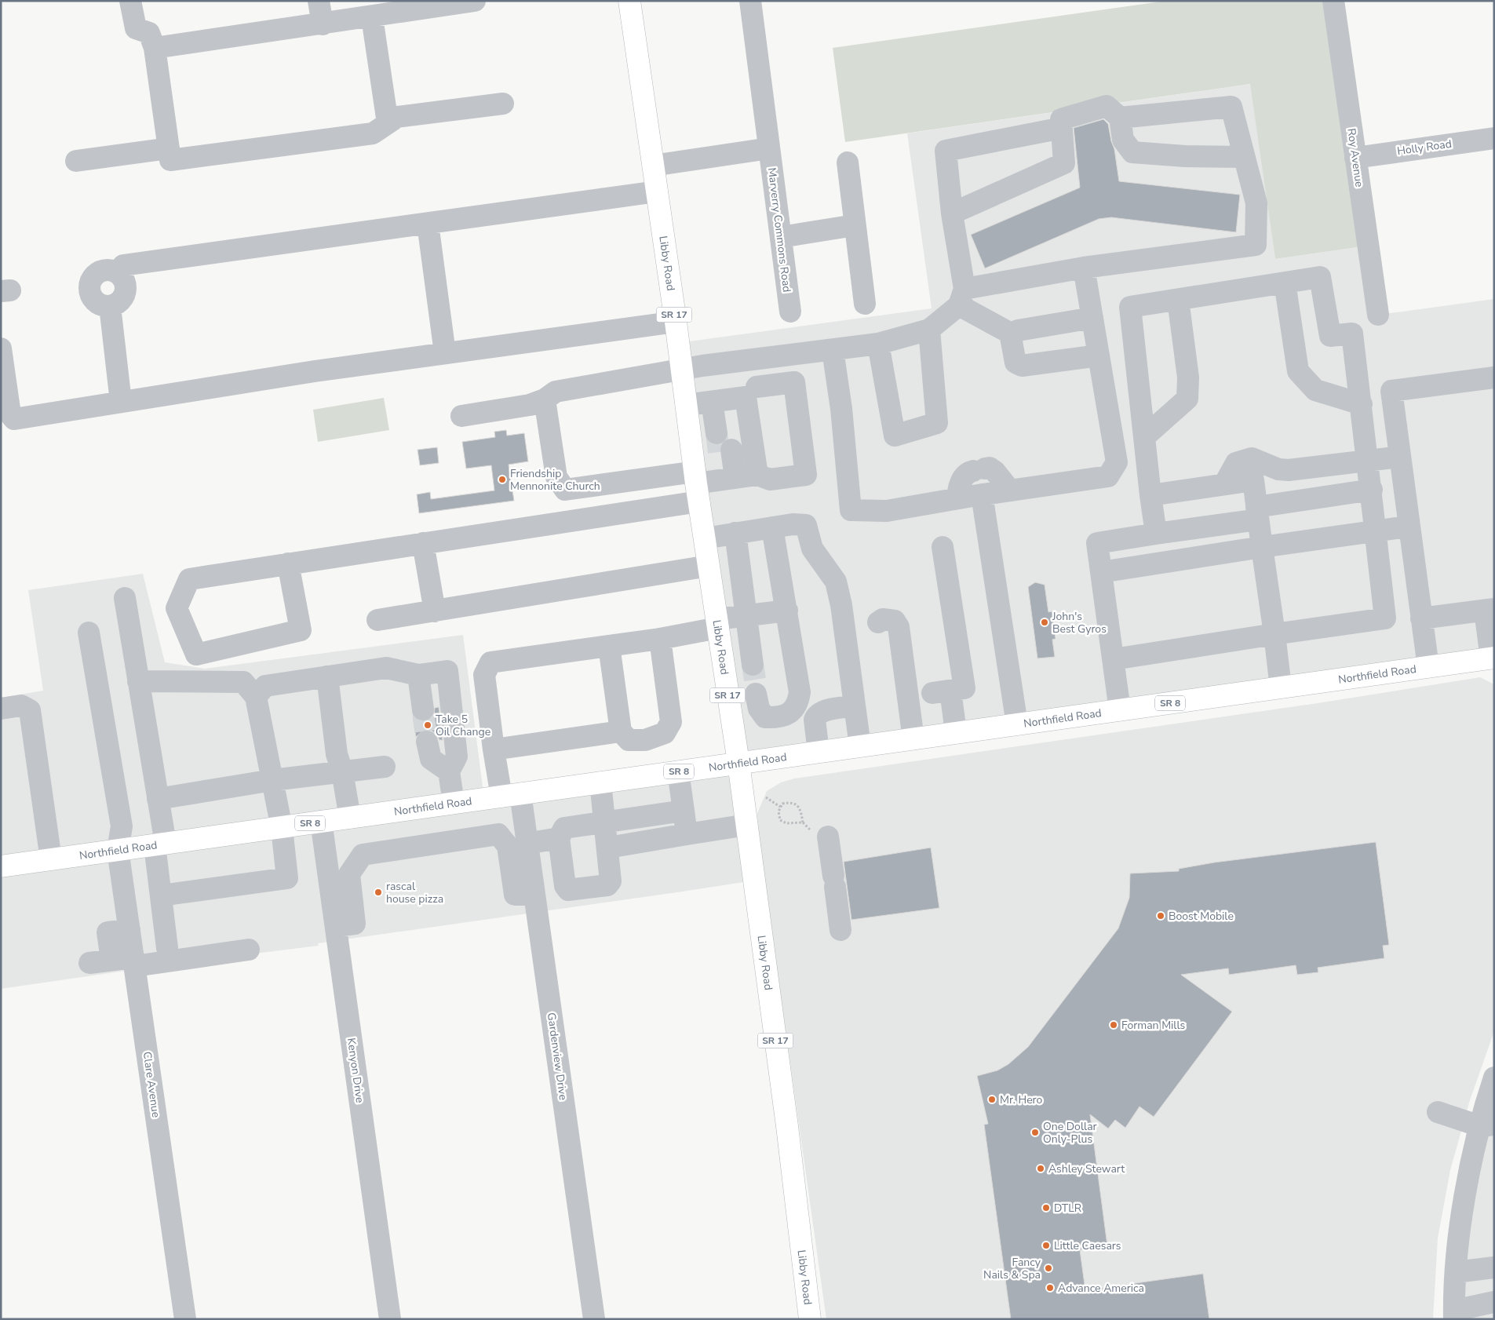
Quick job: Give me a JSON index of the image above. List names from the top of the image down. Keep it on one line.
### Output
{"streets":{"main road":["Libby Road","SR 17","Northfield Road","SR 8"],"street":["Holly Road","Roy Avenue","Marverry Commons Road","Gardenview Drive","Kenyon Drive","Clare Avenue"]},"crossings":[["Holly Road","Roy Avenue"],["Libby Road","Northfield Road"],["Northfield Road","Gardenview Drive"],["Northfield Road","Kenyon Drive"],["Northfield Road","Clare Avenue"]],"places":["Friendship Mennonite Church","John's Best Gyros","Take 5 Oil Change","rascal house pizza","Boost Mobile","Forman Mills","Mr. Hero","One Dollar Only-Plus","Ashley Stewart","DTLR","Little Caesars","Fancy Nails & Spa","Advance America"]}
